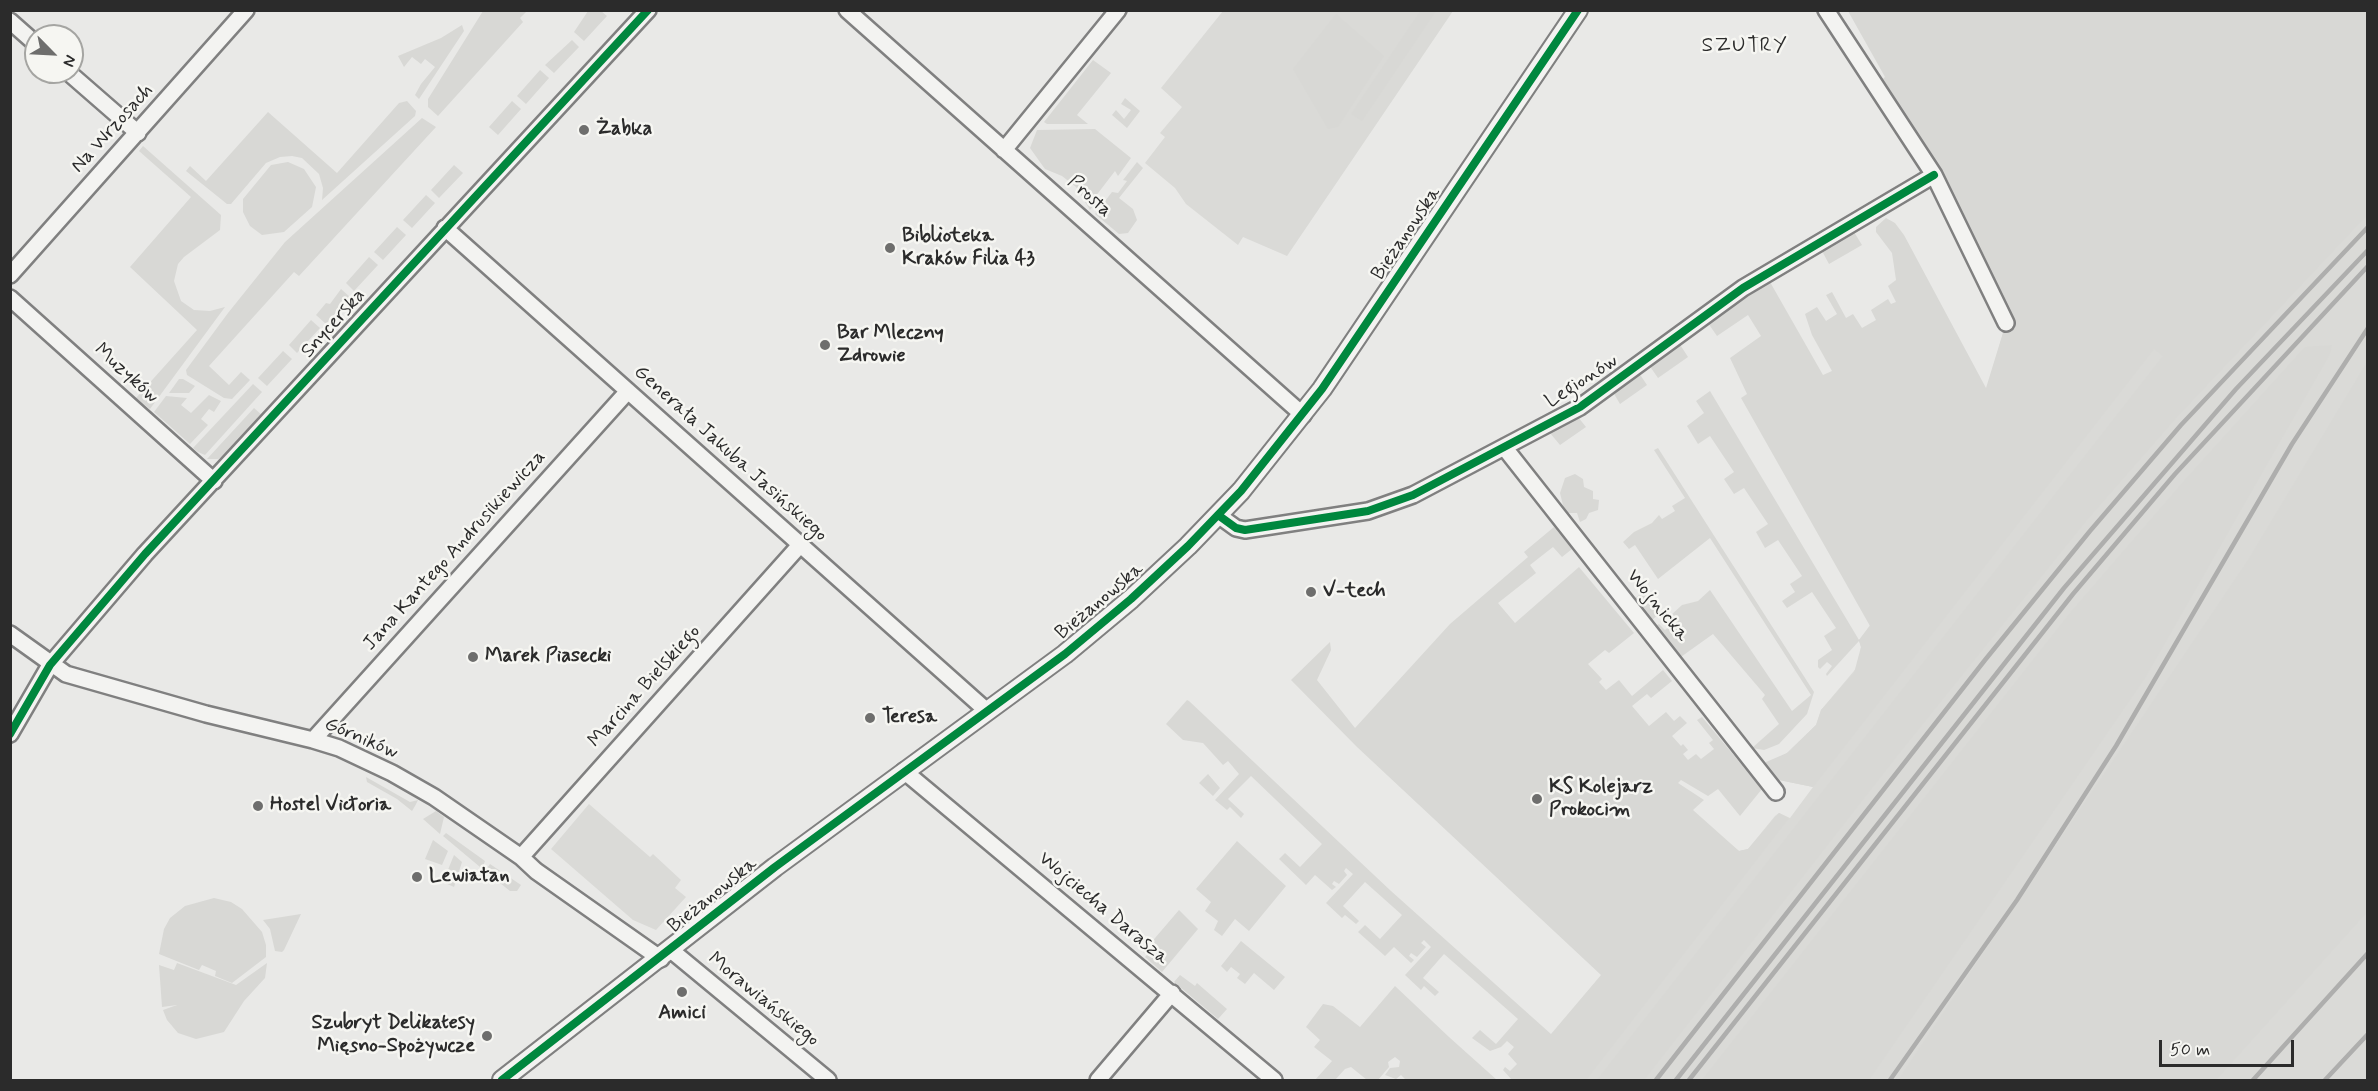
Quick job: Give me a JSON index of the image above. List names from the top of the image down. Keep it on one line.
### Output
{"streets":{"street":["Na Wrzosach","Prosta","Bieżanowska","Snycerska","Muzyków","Legionów","Generała Jakuba Jasińskiego","Jana Kantego Andrusikiewicza","Wojnicka","Marcina Bielskiego","Górników","Wojciecha Darasza","Morawiańskiego"]},"crossings":[["Prosta","Bieżanowska"],["Bieżanowska","Legionów"],["Bieżanowska","Generała Jakuba Jasińskiego"],["Bieżanowska","Górników"],["Bieżanowska","Wojciecha Darasza"],["Bieżanowska","Morawiańskiego"],["Snycerska","Muzyków"],["Snycerska","Generała Jakuba Jasińskiego"],["Snycerska","Górników"],["Legionów","Wojnicka"],["Generała Jakuba Jasińskiego","Jana Kantego Andrusikiewicza"],["Generała Jakuba Jasińskiego","Marcina Bielskiego"],["Jana Kantego Andrusikiewicza","Górników"],["Marcina Bielskiego","Górników"],["Górników","Morawiańskiego"]],"districts":["SZUTRY"],"places":["Żabka","Biblioteka Kraków Filia 43","Bar Mleczny Zdrowie","V-tech","Marek Piasecki","Teresa","KS Kolejarz Prokocim","Hostel Victoria","Lewiatan","Amici","Szubryt Delikatesy Mięsno-Spożywcze"],"scale_bar":"50 m","north":"bottom right"}
